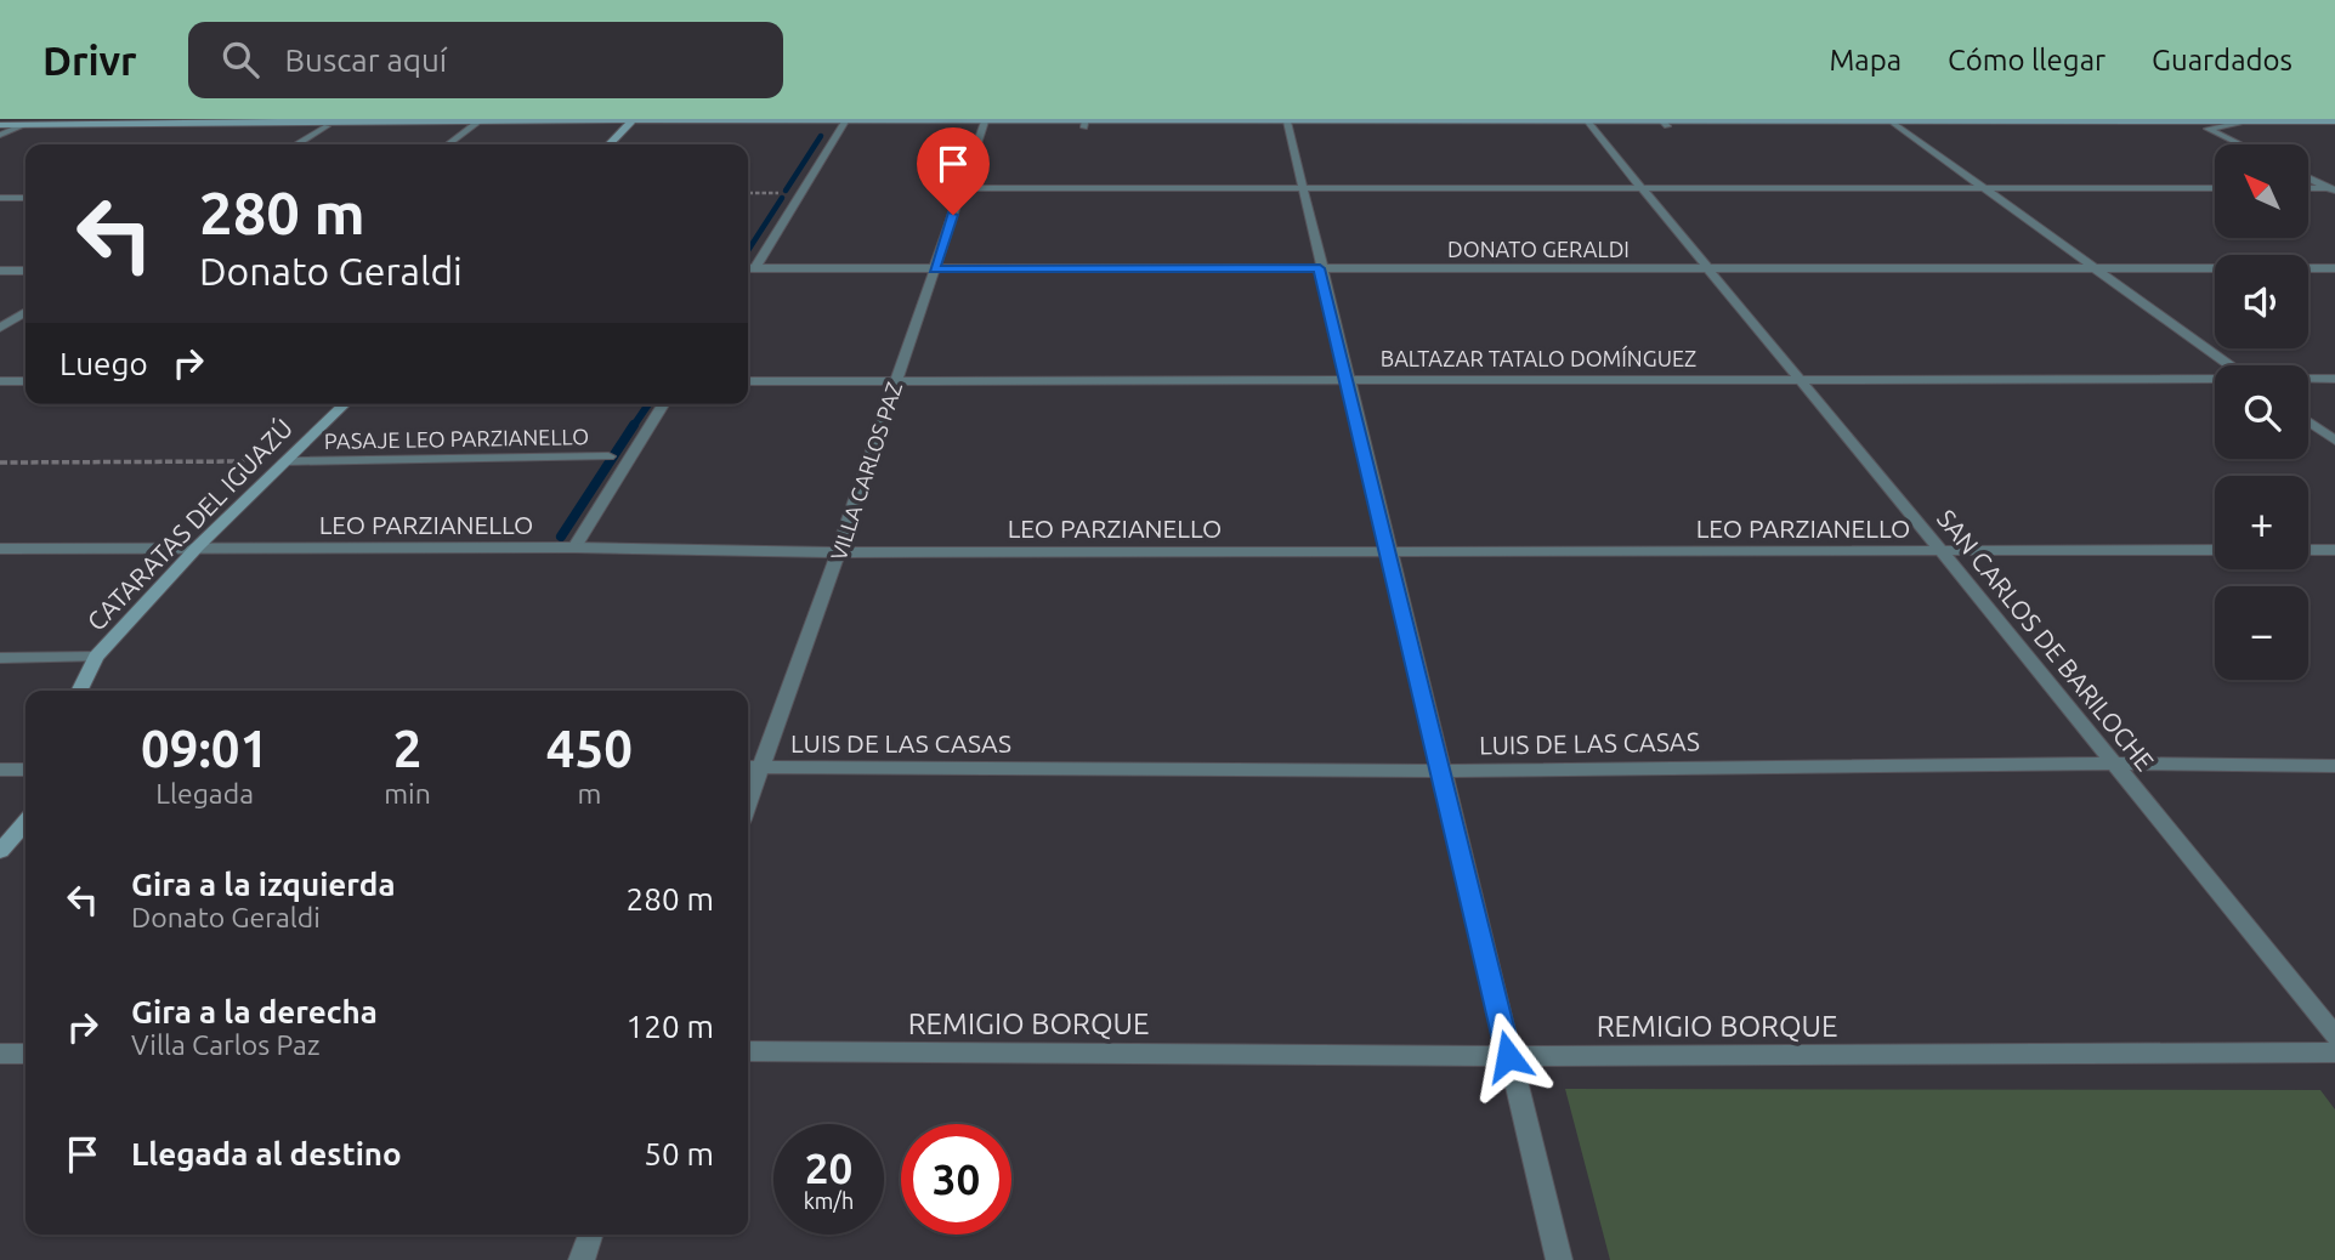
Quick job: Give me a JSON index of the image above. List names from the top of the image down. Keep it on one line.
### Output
{"streets":{"main road":["CATARATAS DEL IGUAZÚ"],"street":["DONATO GERALDI","BALTAZAR TATALO DOMÍNGUEZ","PASAJE LEO PARZIANELLO","VILLA CARLOS PAZ","LEO PARZIANELLO","SAN CARLOS DE BARILOCHE","LUIS DE LAS CASAS","REMIGIO BORQUE"]},"crossings":[["DONATO GERALDI","VILLA CARLOS PAZ"],["DONATO GERALDI","SAN CARLOS DE BARILOCHE"],["BALTAZAR TATALO DOMÍNGUEZ","VILLA CARLOS PAZ"],["BALTAZAR TATALO DOMÍNGUEZ","SAN CARLOS DE BARILOCHE"],["PASAJE LEO PARZIANELLO","CATARATAS DEL IGUAZÚ"],["VILLA CARLOS PAZ","LEO PARZIANELLO"],["VILLA CARLOS PAZ","LUIS DE LAS CASAS"],["CATARATAS DEL IGUAZÚ","LEO PARZIANELLO"],["LEO PARZIANELLO","SAN CARLOS DE BARILOCHE"],["SAN CARLOS DE BARILOCHE","LUIS DE LAS CASAS"]],"north":"top left","page":{"header":"Drivr","search":"Buscar aquí","nav":["Mapa","Cómo llegar","Guardados"],"map_buttons":["+","−"],"turn":["280 m","Donato Geraldi"],"then":"Luego","eta":["09:01","Llegada","2","min","450","m"],"list":[{"name":"Gira a la izquierda","note":"Donato Geraldi","value":"280 m"},{"name":"Gira a la derecha","note":"Villa Carlos Paz","value":"120 m"},{"name":"Llegada al destino","value":"50 m"}],"speed":"20 km/h","limit":"30"}}
